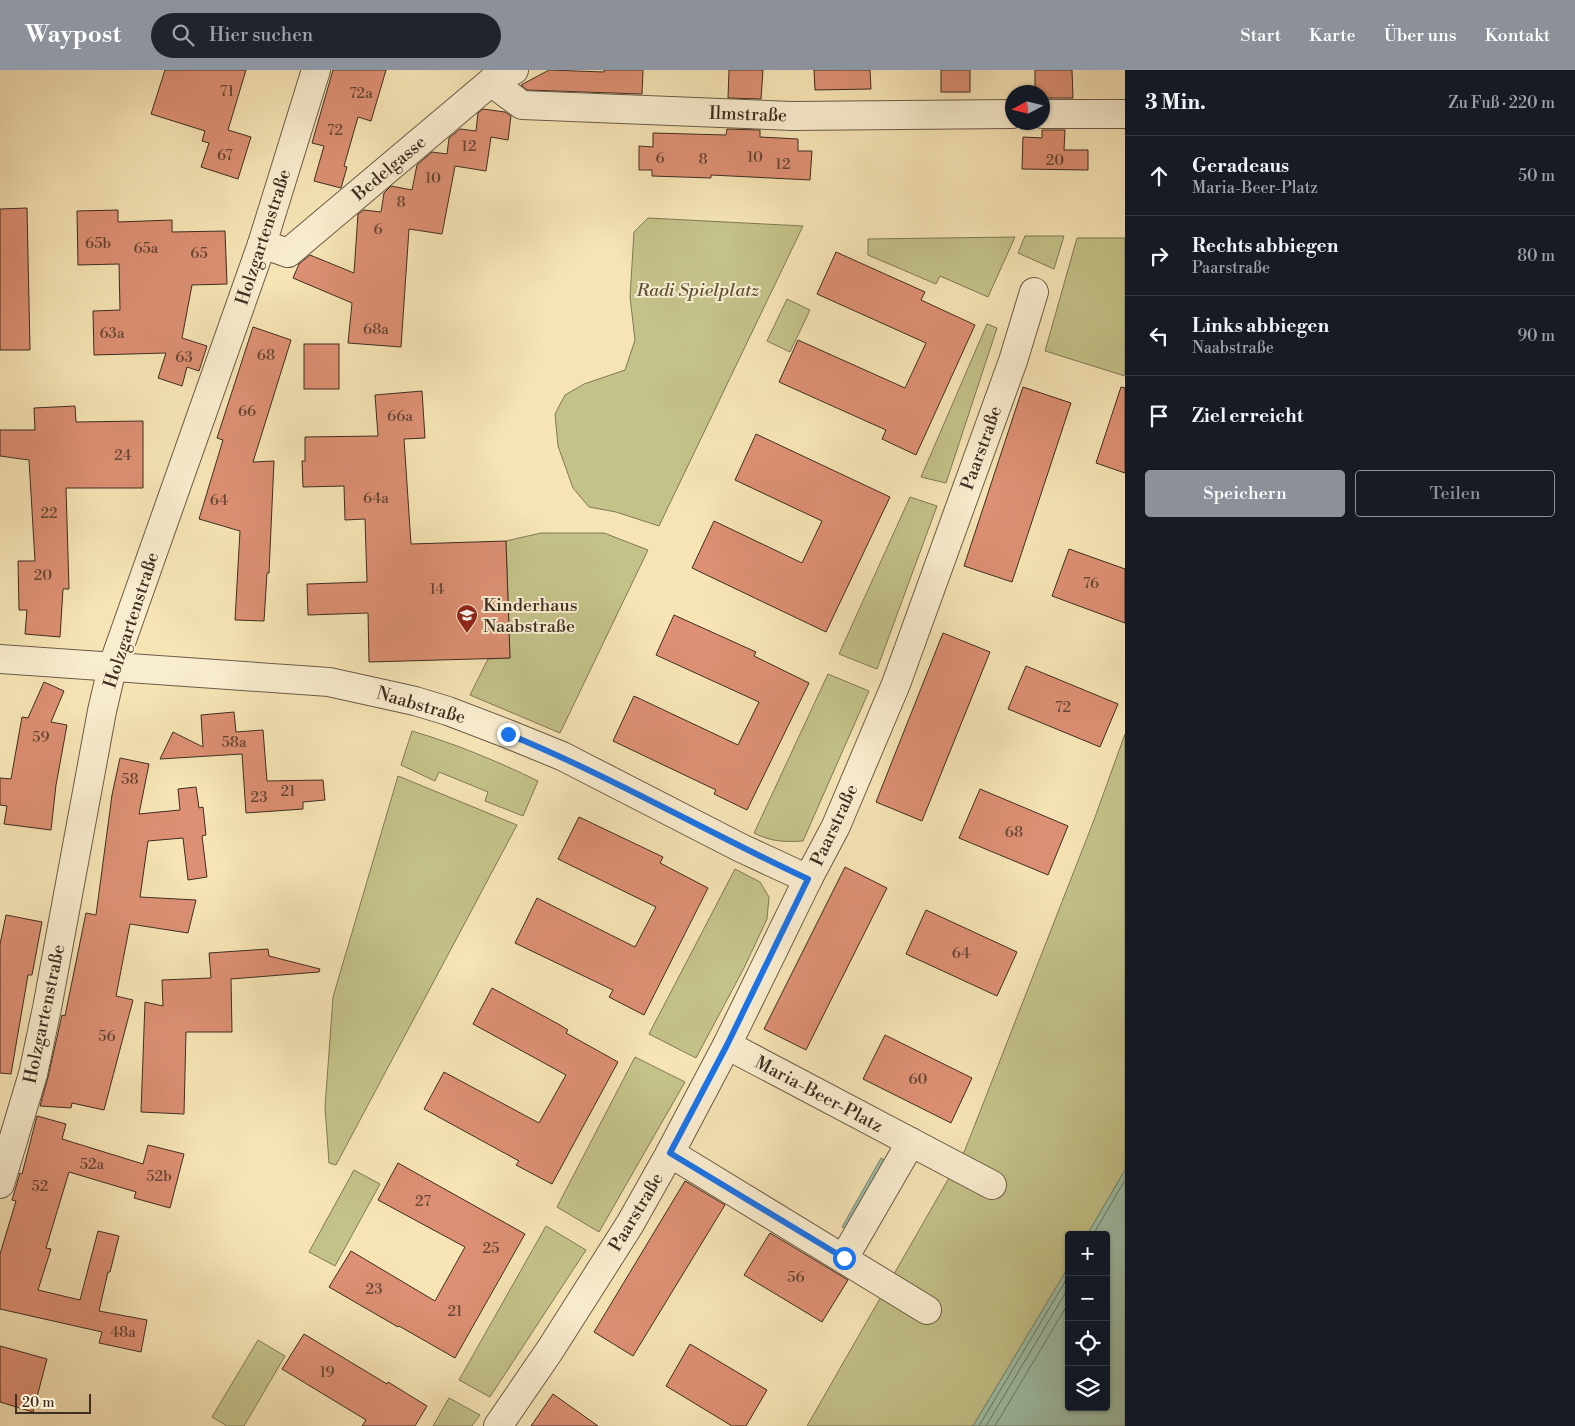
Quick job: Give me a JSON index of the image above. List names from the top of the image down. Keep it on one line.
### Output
{"streets":{"street":["Ilmstraße","Bedelgasse","Holzgartenstraße","Paarstraße","Naabstraße","Maria-Beer-Platz"]},"crossings":[["Ilmstraße","Bedelgasse"],["Bedelgasse","Holzgartenstraße"],["Holzgartenstraße","Naabstraße"],["Paarstraße","Naabstraße"],["Paarstraße","Maria-Beer-Platz"]],"parks":["Radi Spielplatz"],"places":{"school or university":["Kinderhaus Naabstraße"]},"house_numbers":["71","72a","72","12","67","10","6","8","20","12","10","8","6","65b","65a","65","68a","63a","68","63","66","66a","24","64a","64","22","20","76","14","72","59","58a","58","21","23","68","64","56","60","52a","52b","52","27","25","56","23","21","48a","19"],"scale_bar":"20 m","north":"left","page":{"header":"Waypost","search":"Hier suchen","nav":["Start","Karte","Über uns","Kontakt"],"heading":["3 Min.","Zu Fuß · 220 m"],"list":[["Geradeaus","Maria-Beer-Platz","50 m"],["Rechts abbiegen","Paarstraße","80 m"],["Links abbiegen","Naabstraße","90 m"],"Ziel erreicht"],"buttons":["Speichern","Teilen"],"map_buttons":["+","−"],"scale":"20 m"}}
